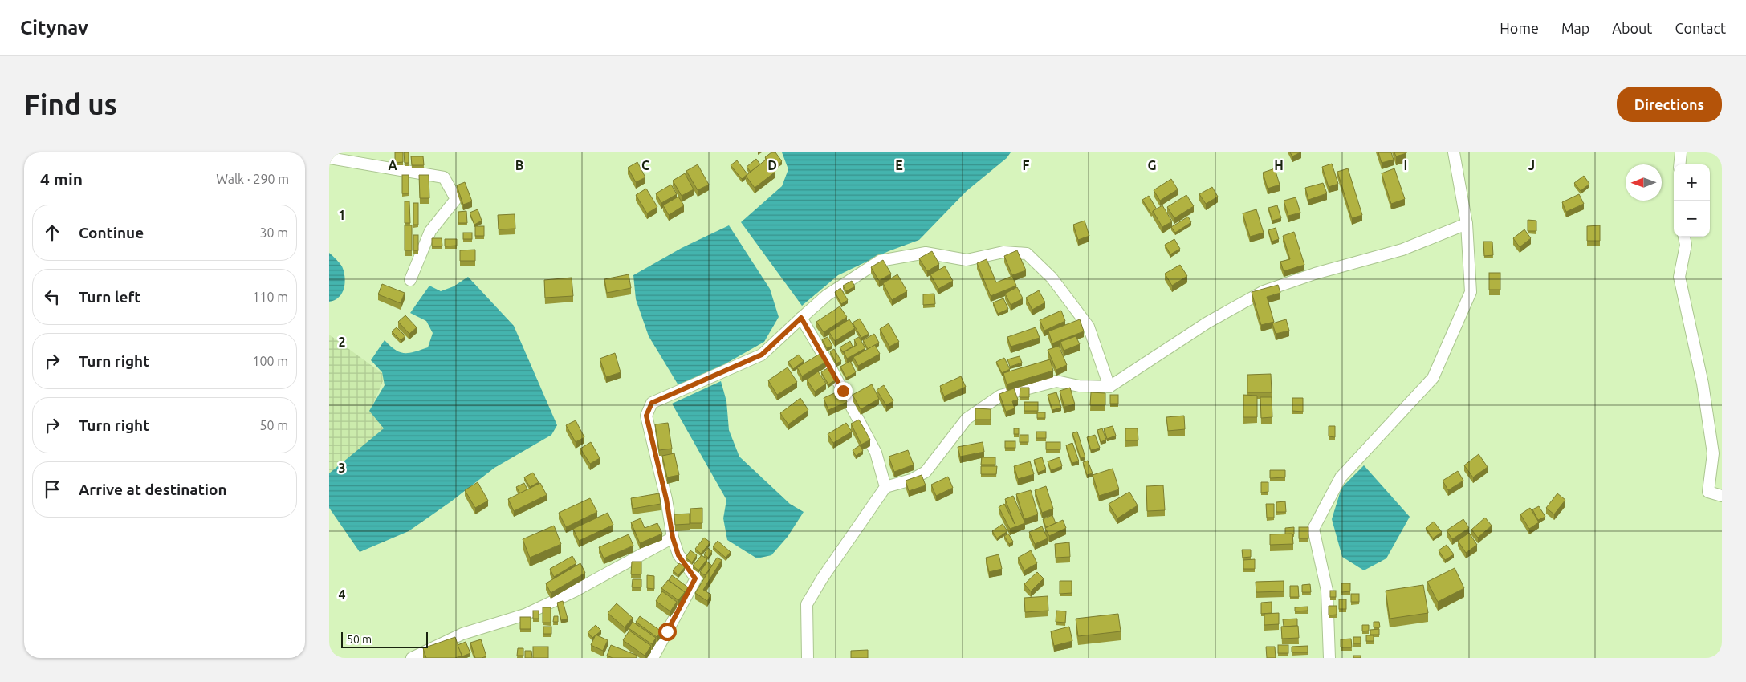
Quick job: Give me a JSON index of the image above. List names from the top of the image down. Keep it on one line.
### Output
{"scale_bar":"50 m","north":"left","page":{"header":"Citynav","nav":["Home","Map","About","Contact"],"buttons":"Directions","title":"Find us","heading":["4 min","Walk · 290 m"],"map_buttons":["+","−"],"list":[["Continue","30 m"],["Turn left","110 m"],["Turn right","100 m"],["Turn right","50 m"],"Arrive at destination"],"scale":"50 m"},"grid":{"columns":["A","B","C","D","E","F","G","H","I","J"],"rows":["1","2","3","4"]}}
